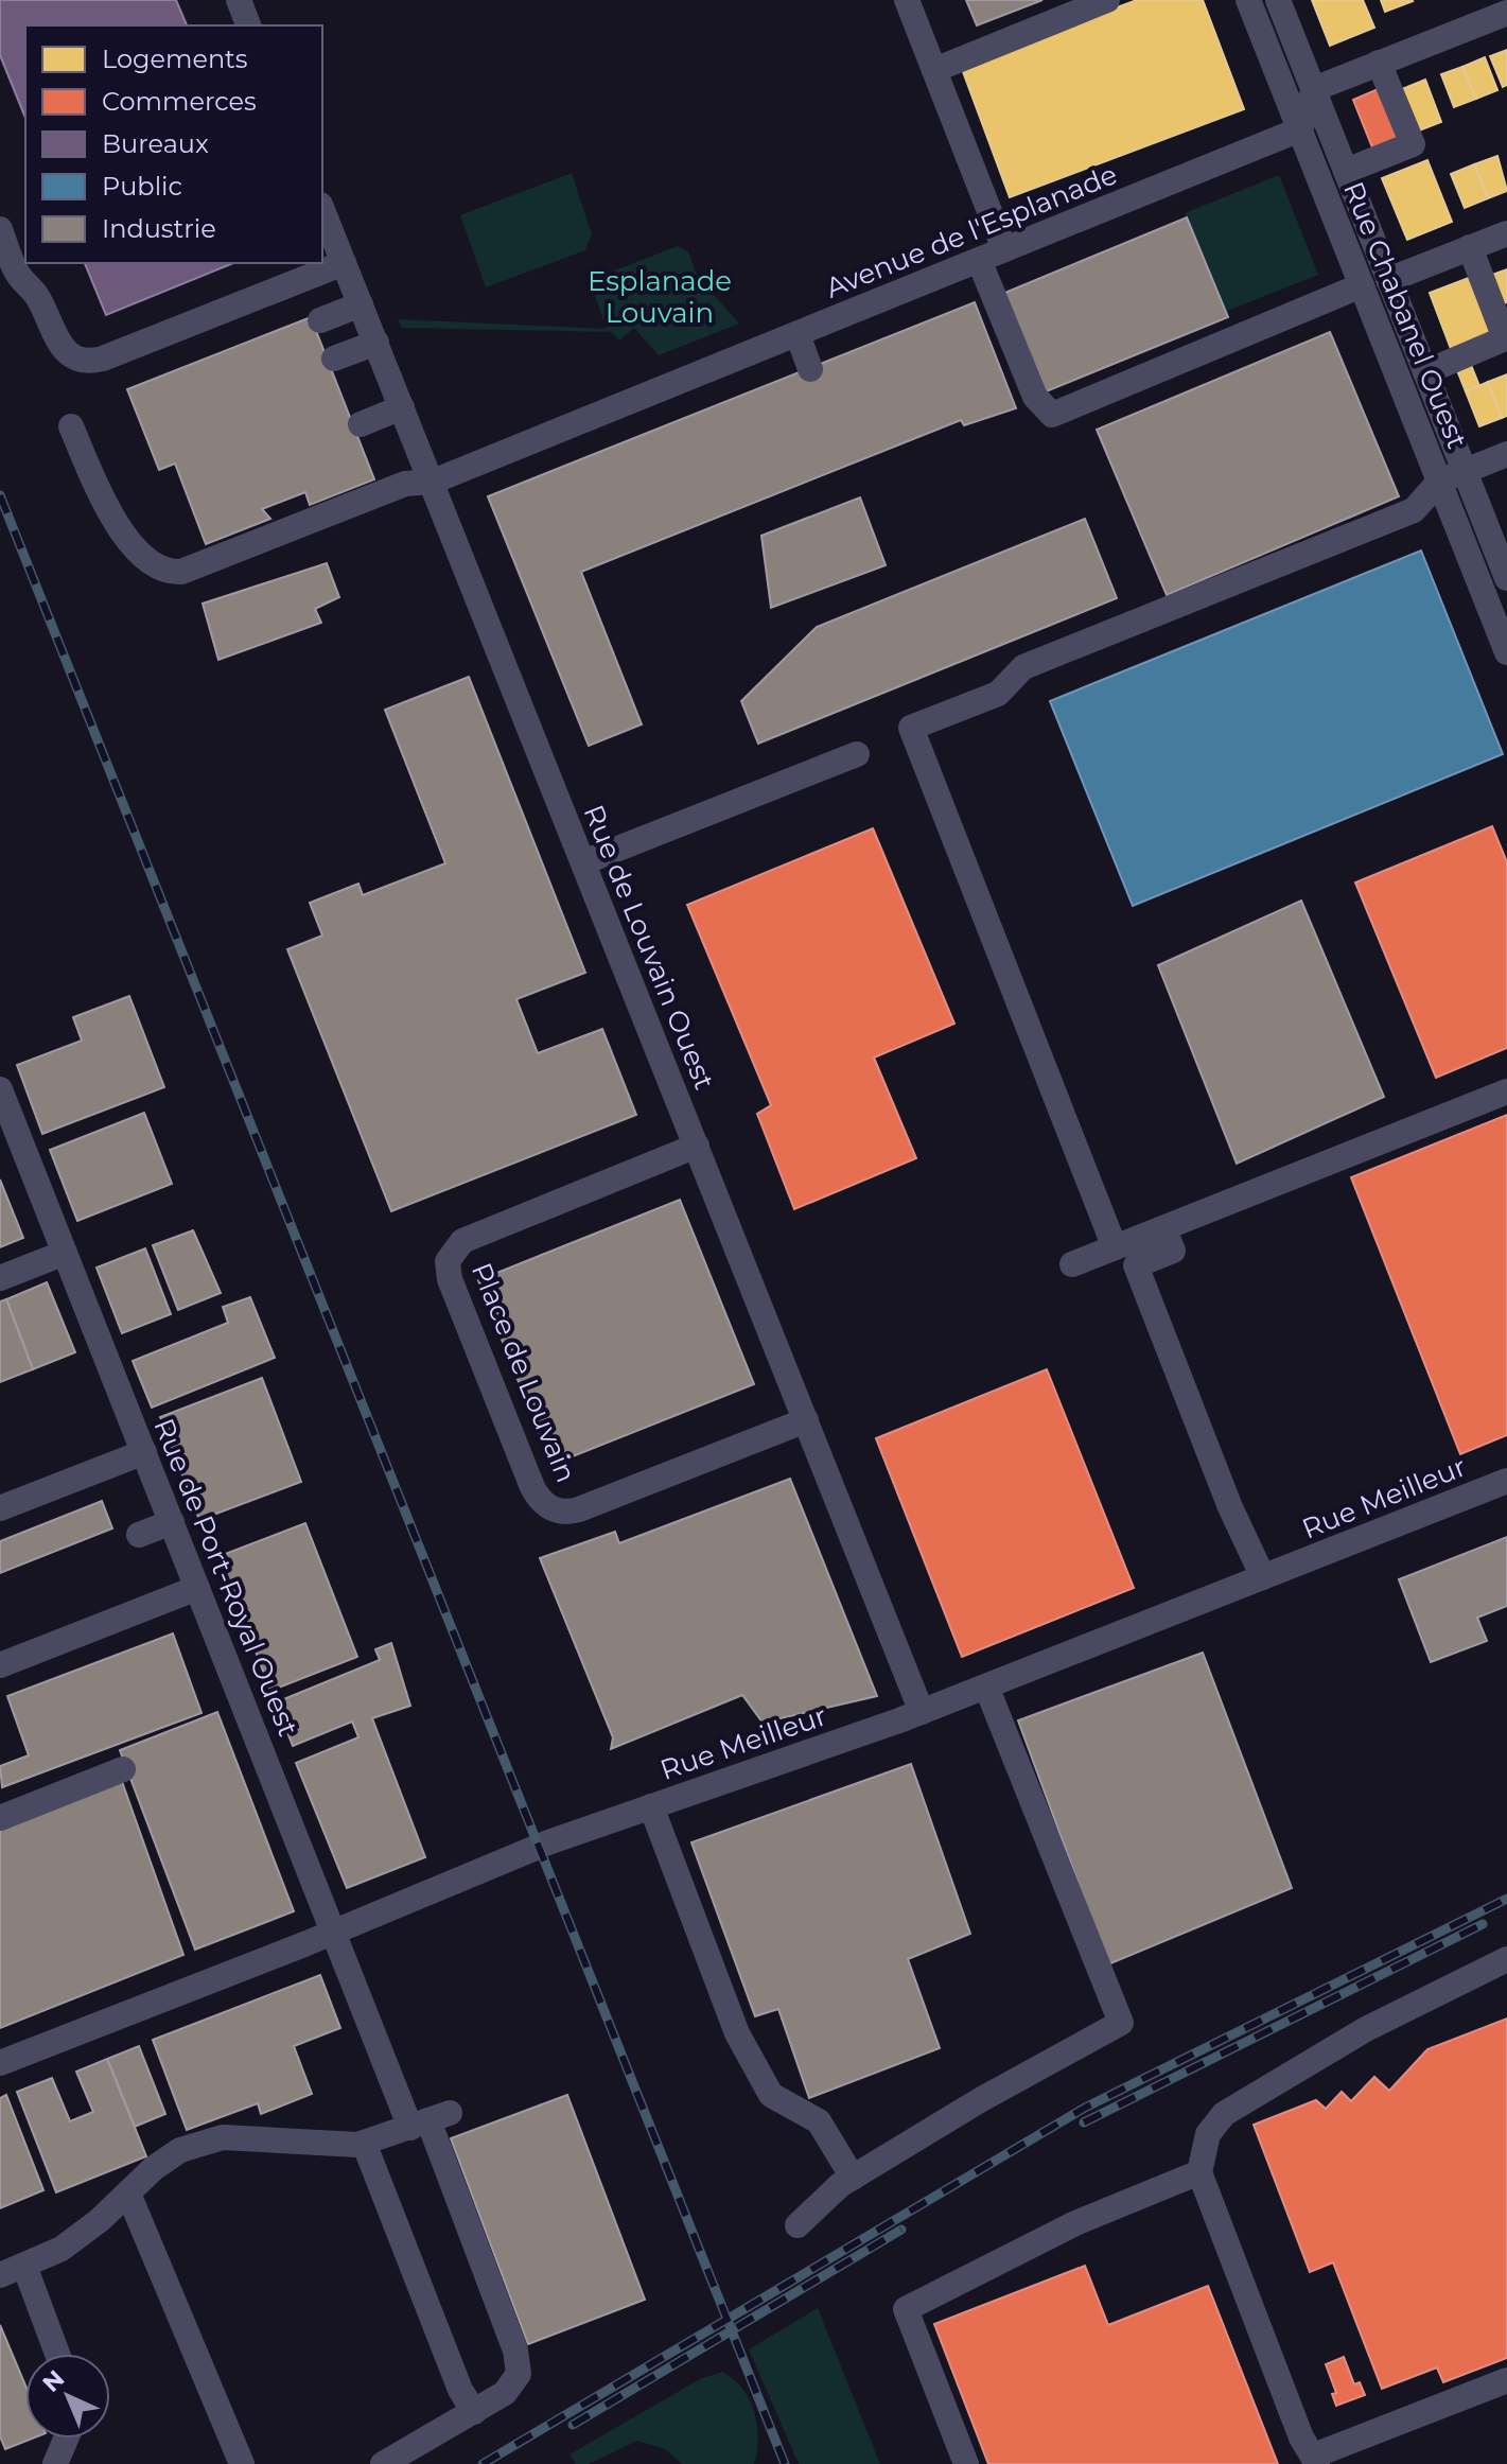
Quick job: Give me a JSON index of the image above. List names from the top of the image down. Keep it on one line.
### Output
{"streets":{"street":["Avenue de l'Esplanade","Rue Chabanel Ouest","Rue de Louvain Ouest","Place de Louvain","Rue Meilleur","Rue de Port-Royal Ouest"]},"crossings":[["Avenue de l'Esplanade","Rue Chabanel Ouest"],["Avenue de l'Esplanade","Rue de Louvain Ouest"],["Rue de Louvain Ouest","Place de Louvain"],["Rue de Louvain Ouest","Rue Meilleur"],["Rue Meilleur","Rue de Port-Royal Ouest"]],"parks":["Esplanade Louvain"],"legend":["Logements","Commerces","Bureaux","Public","Industrie"],"north":"top left"}
